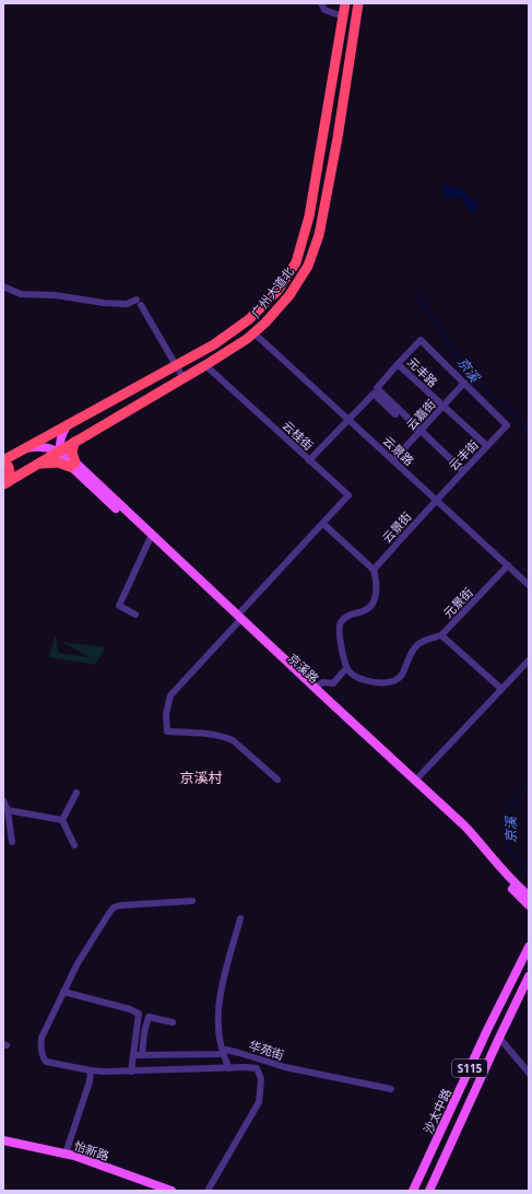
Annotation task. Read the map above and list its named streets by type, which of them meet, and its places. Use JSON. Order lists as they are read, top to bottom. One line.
{"streets":{"highway":["广州大道北"],"main road":["京溪路","S115","沙太中路","怡新路"],"street":["元丰路","云嘉街","云桂街","云景路","云丰街","云景街","元景街","华苑街"]},"crossings":[["广州大道北","云桂街"],["广州大道北","云景路"],["广州大道北","京溪路"],["元丰路","云嘉街"],["元丰路","云丰街"],["云嘉街","云景路"],["云桂街","京溪路"],["云景路","云丰街"],["云景路","云景街"],["云景路","元景街"],["云丰街","云景街"]],"districts":["京溪村"],"water":["京溪"]}
